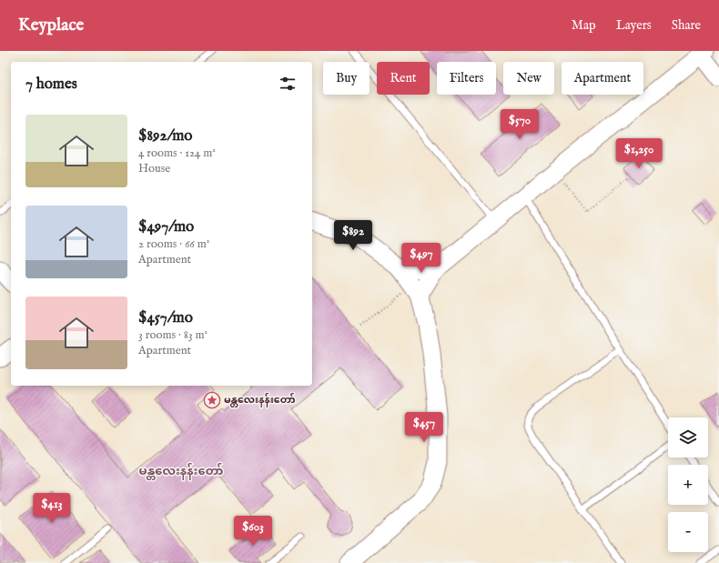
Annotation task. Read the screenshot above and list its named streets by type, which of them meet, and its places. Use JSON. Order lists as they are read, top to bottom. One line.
{"districts":["မန္တလေးနန်းတော်"],"places":{"place":["မန္တလေးနန်းတော်"]},"page":{"header":"Keyplace","nav":["Map","Layers","Share"],"chip":["Buy","Rent","Filters","New","Apartment"],"heading":"7 homes","list":[{"name":"$892/mo","note":"4 rooms · 124 m² · House"},{"name":"$497/mo","note":"2 rooms · 66 m² · Apartment"},{"name":"$457/mo","note":"3 rooms · 83 m² · Apartment"}],"price":["$570","$1,250","$892","$497","$457","$413","$603"],"map_buttons":["+","−"]}}
